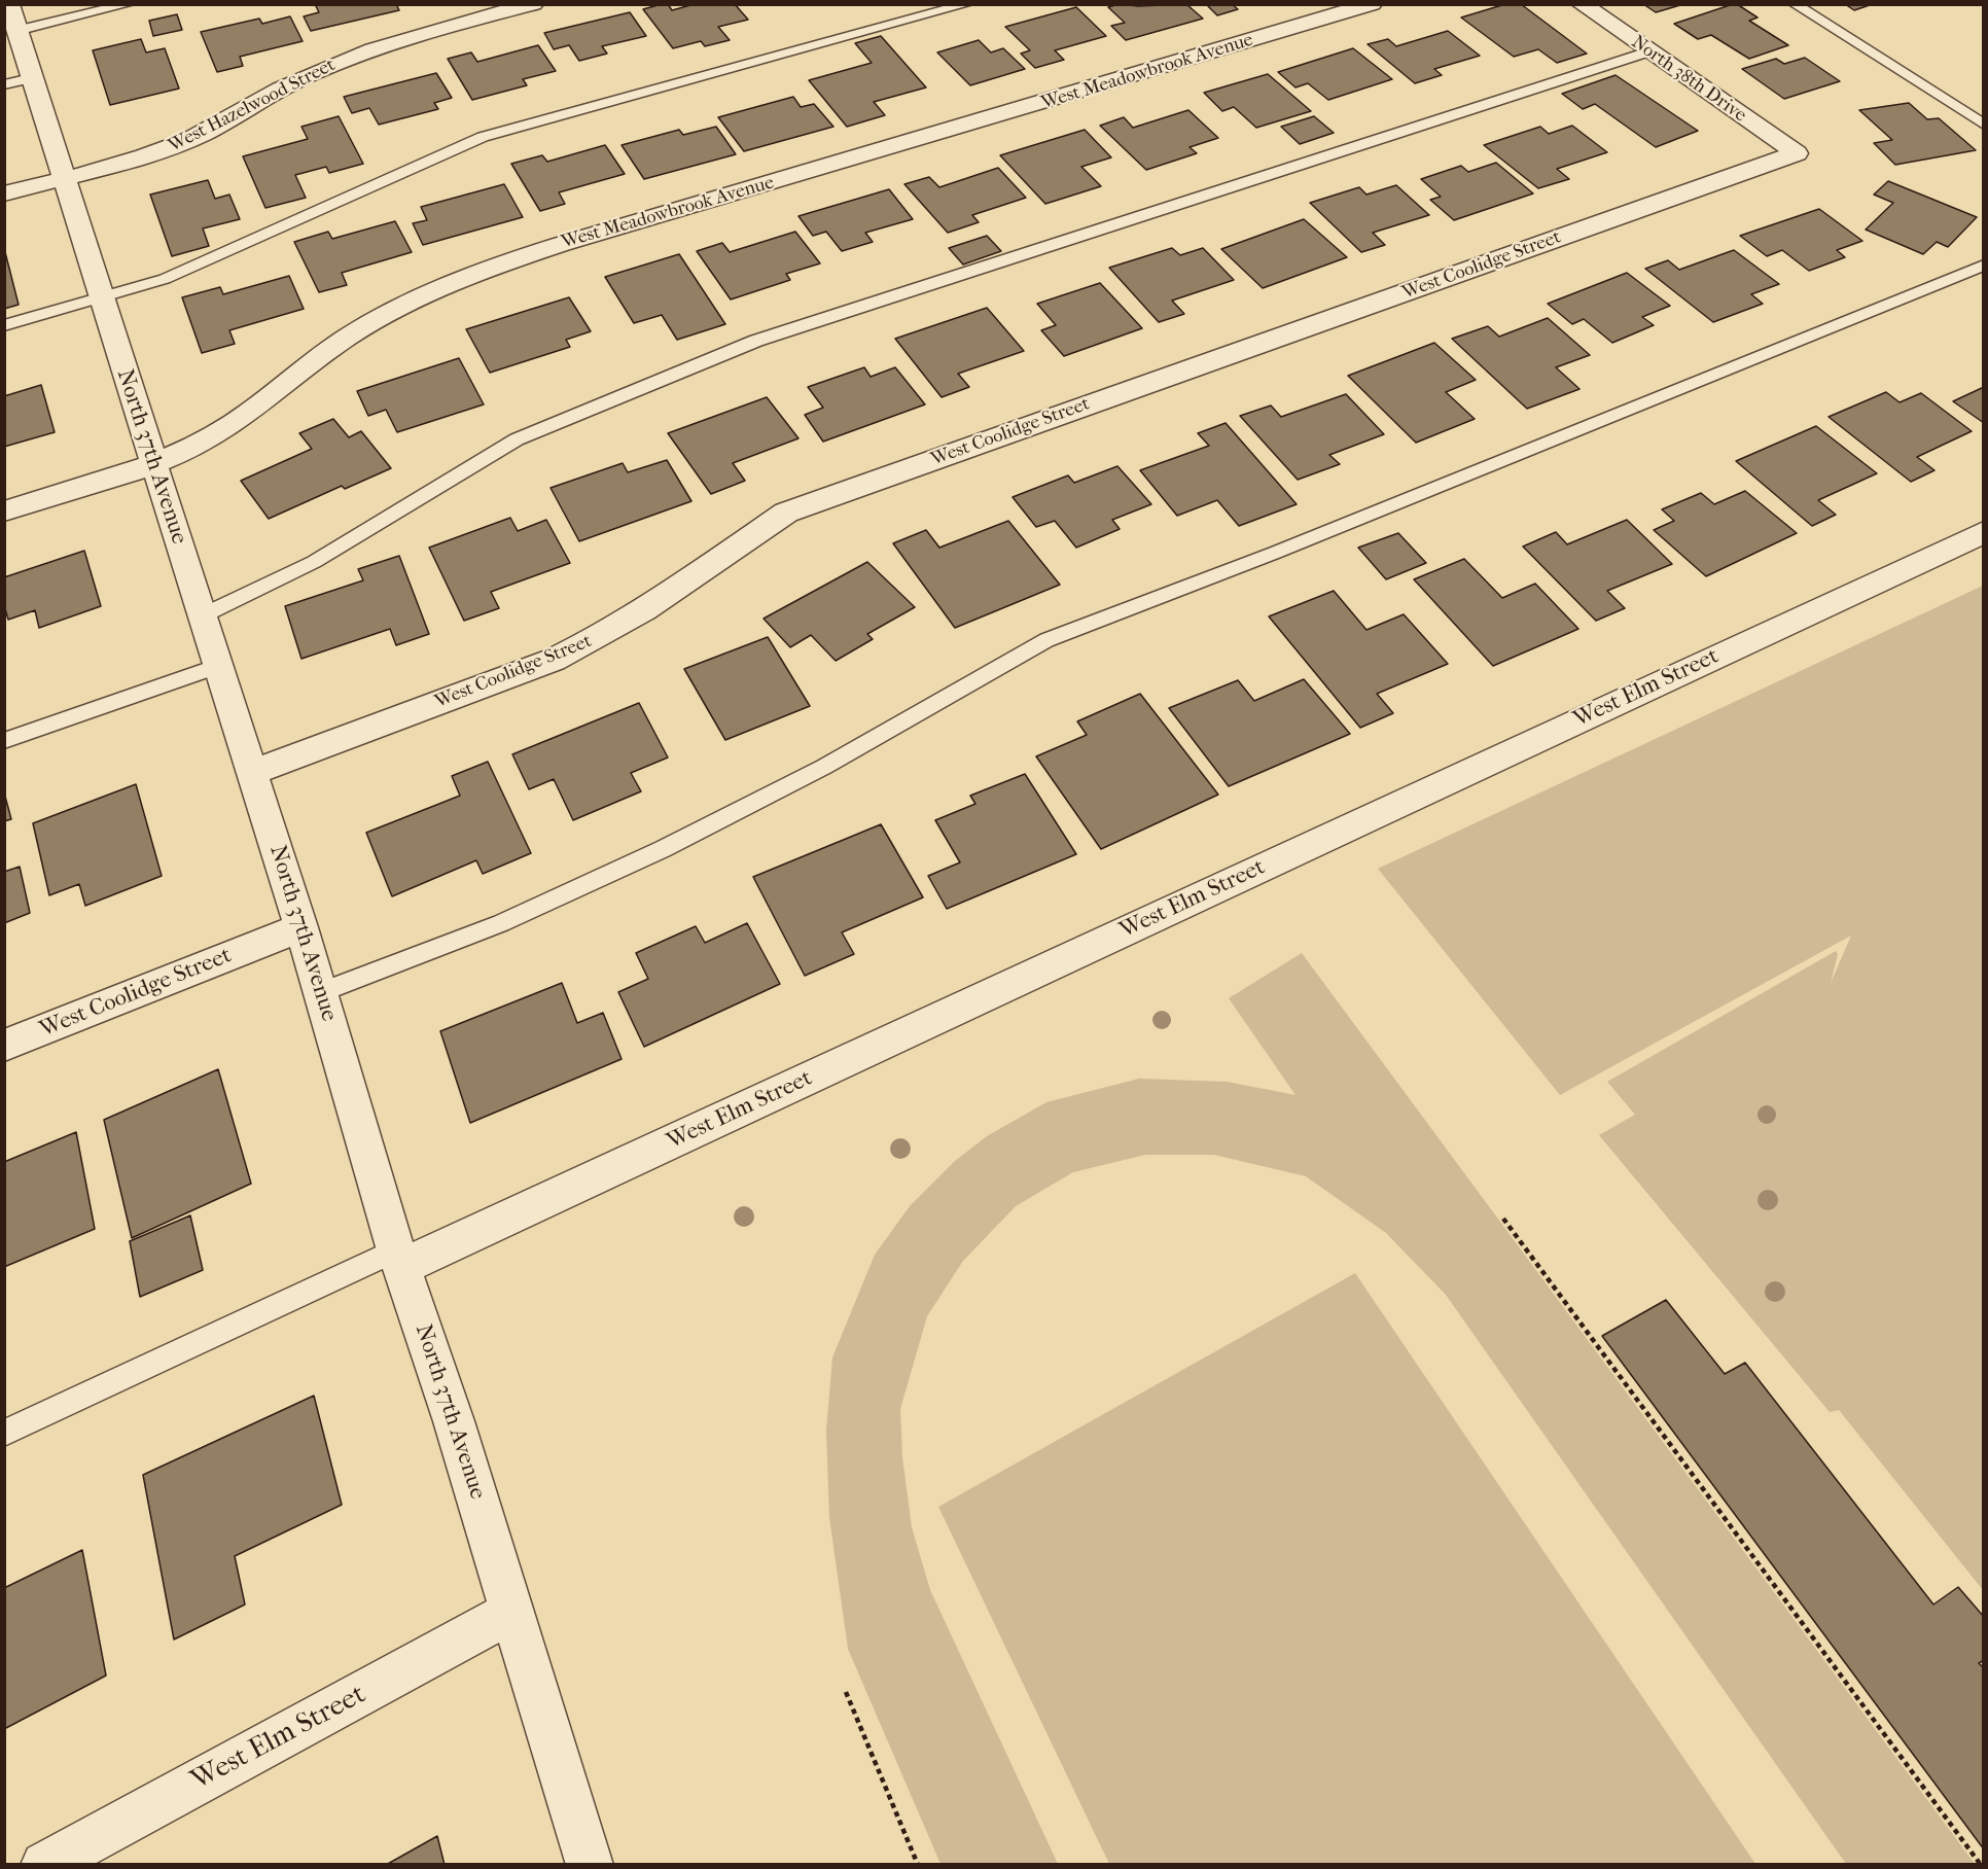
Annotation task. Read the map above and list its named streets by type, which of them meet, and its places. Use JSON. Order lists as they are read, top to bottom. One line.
{"streets":{"street":["West Meadowbrook Avenue","North 38th Drive","West Hazelwood Street","West Coolidge Street","North 37th Avenue","West Elm Street"]},"crossings":[["West Meadowbrook Avenue","North 37th Avenue"],["North 38th Drive","West Coolidge Street"],["West Hazelwood Street","North 37th Avenue"],["West Coolidge Street","North 37th Avenue"],["North 37th Avenue","West Elm Street"]]}
